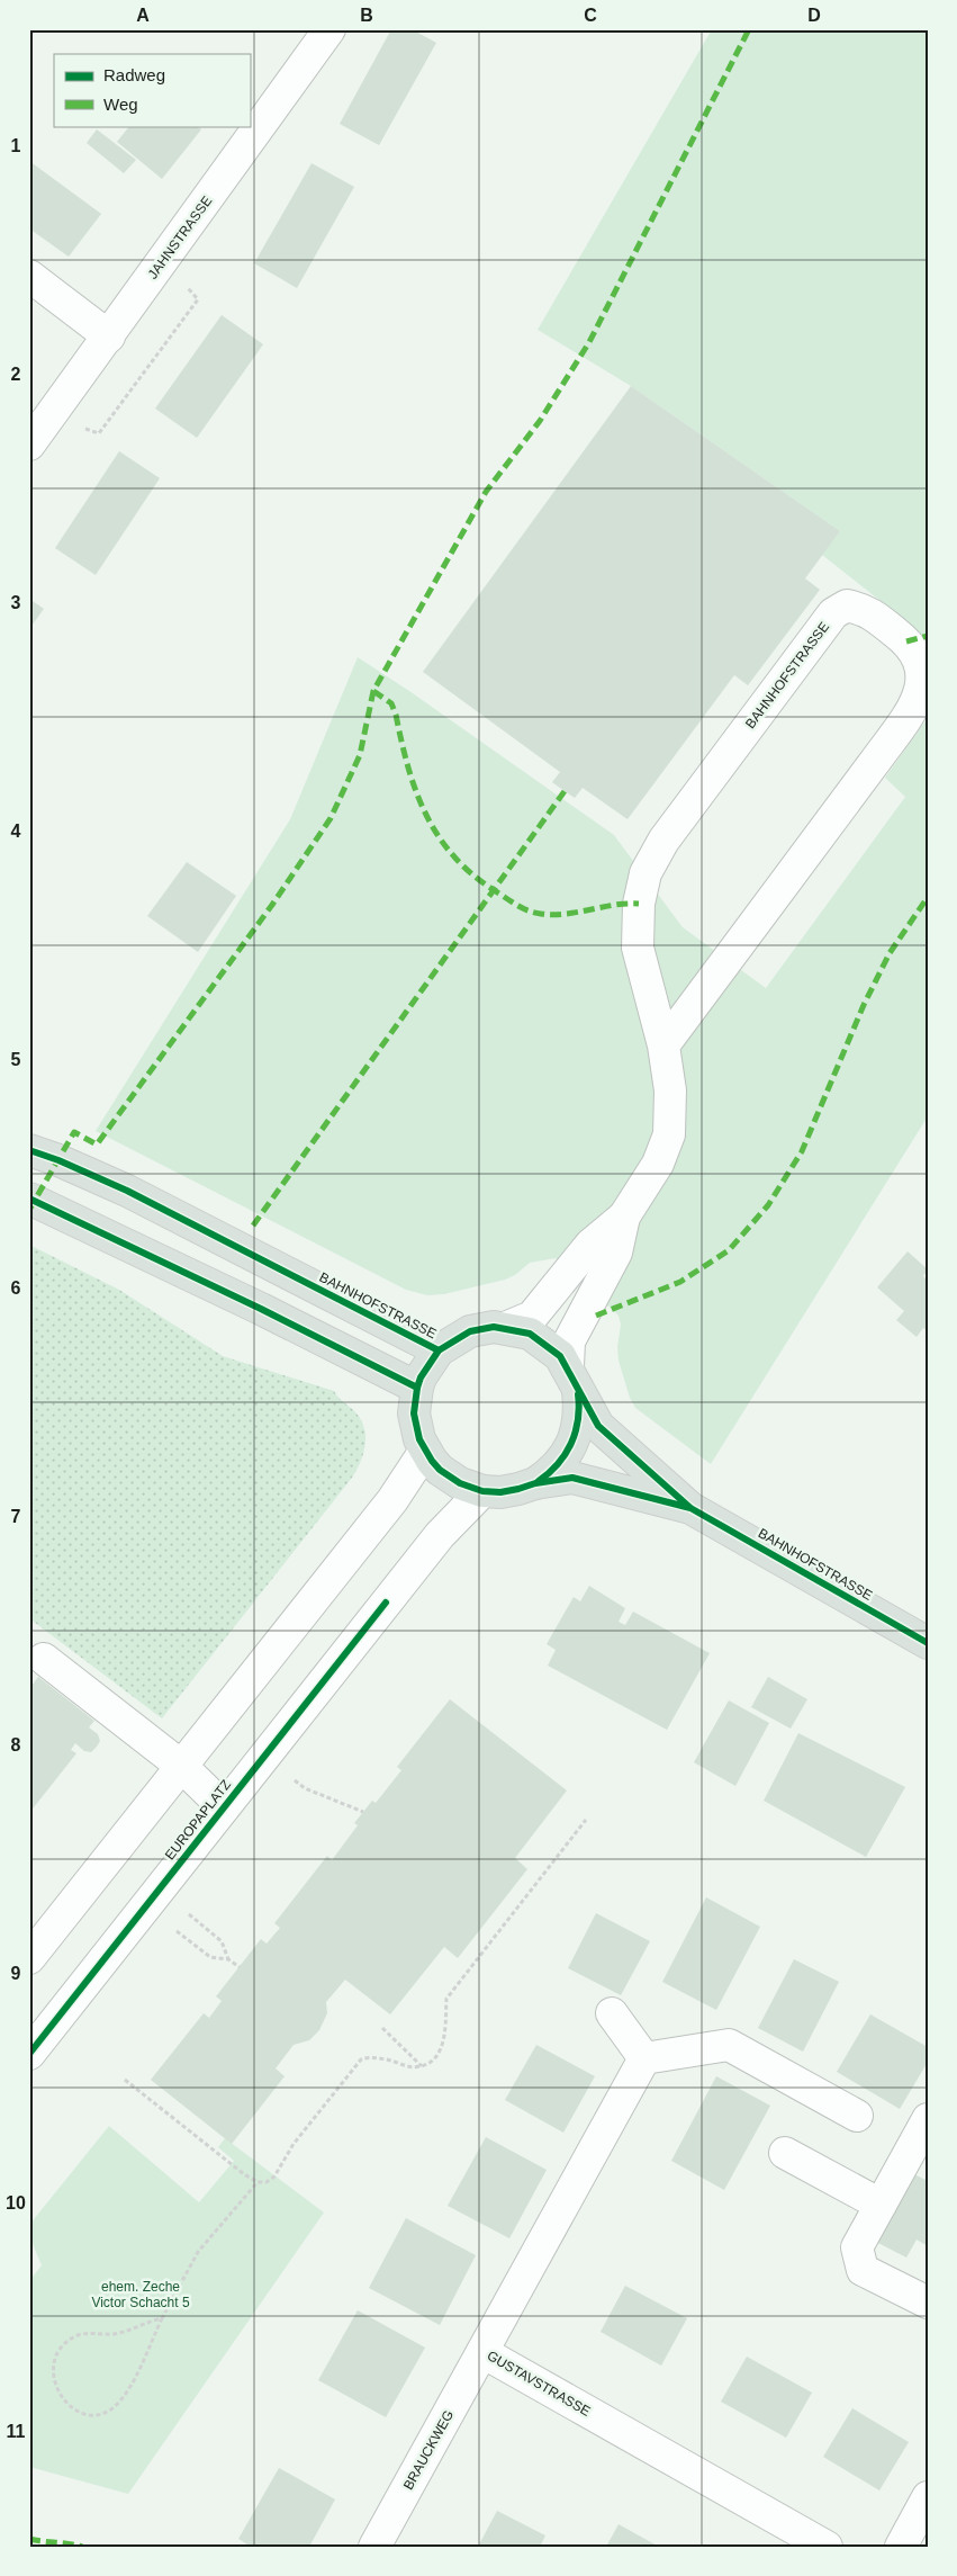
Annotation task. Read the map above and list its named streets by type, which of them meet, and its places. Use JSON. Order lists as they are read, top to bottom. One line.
{"streets":{"main road":["BAHNHOFSTRASSE"],"street":["JAHNSTRASSE","EUROPAPLATZ","GUSTAVSTRASSE","BRAUCKWEG"]},"crossings":[["BAHNHOFSTRASSE","EUROPAPLATZ"],["GUSTAVSTRASSE","BRAUCKWEG"]],"parks":["ehem. Zeche Victor Schacht 5"],"legend":["Radweg","Weg"],"grid":{"columns":["A","B","C","D"],"rows":["1","2","3","4","5","6","7","8","9","10","11"]}}
